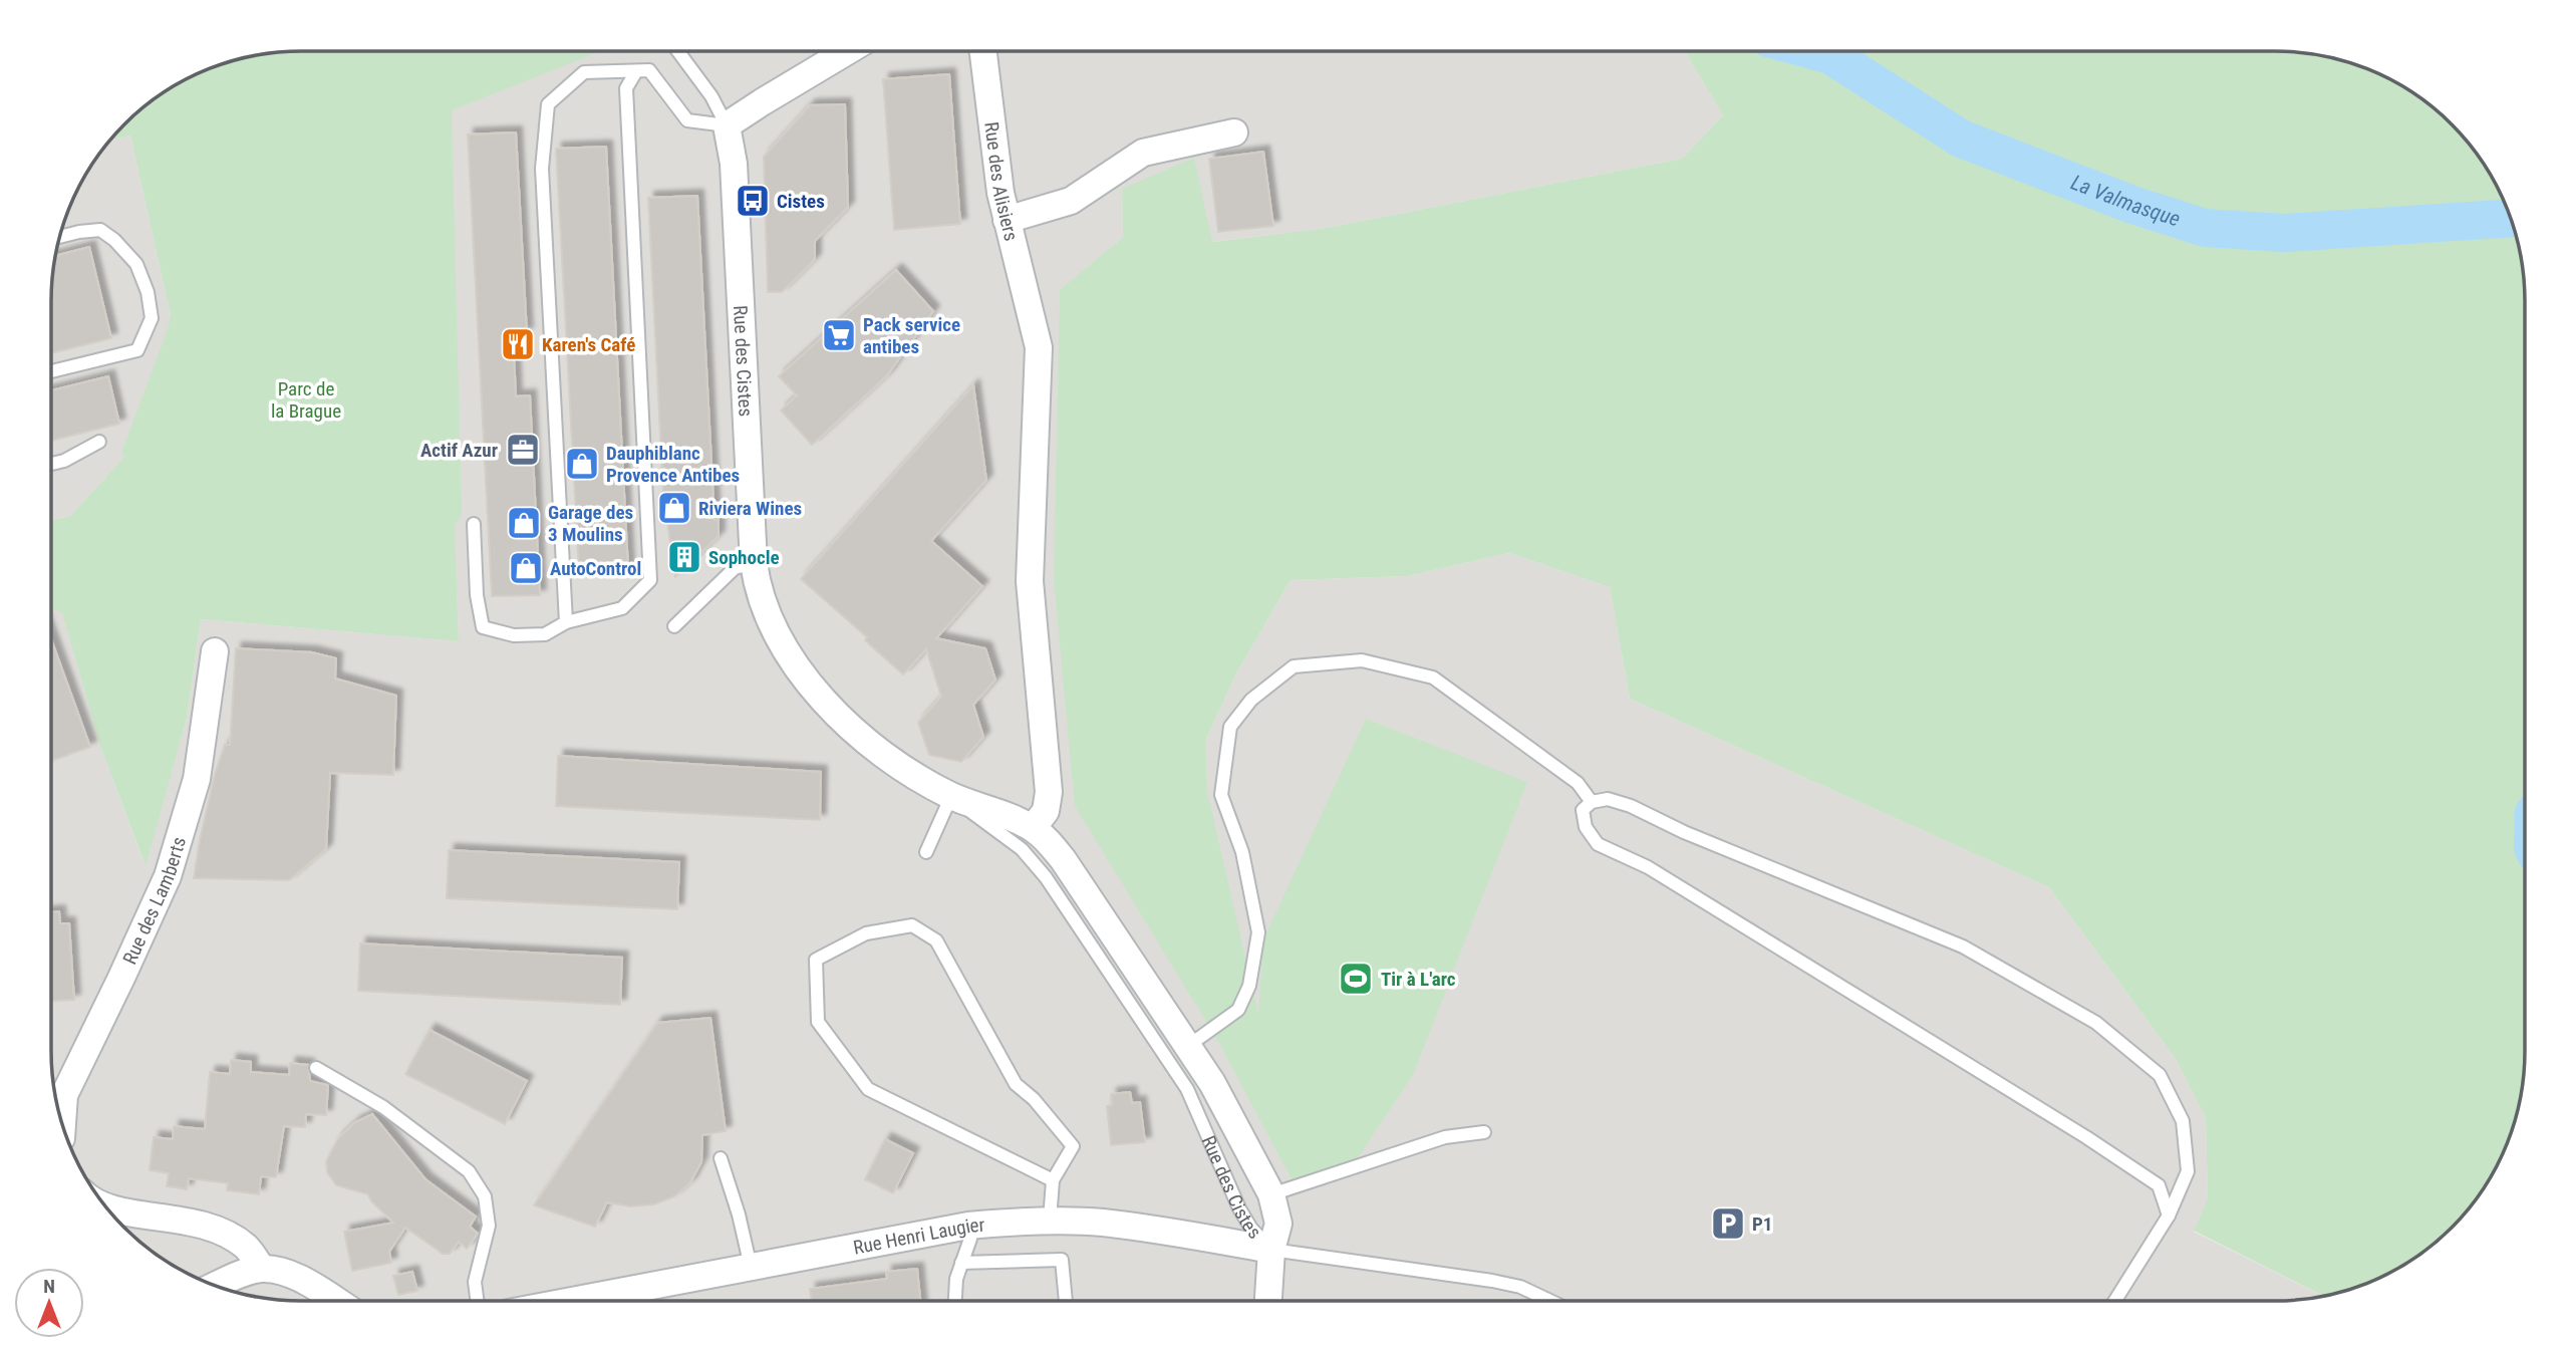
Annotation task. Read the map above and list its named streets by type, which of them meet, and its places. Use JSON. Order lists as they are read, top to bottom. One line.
{"streets":{"street":["Rue des Alisiers","Rue des Cistes","Rue des Lamberts","Rue Henri Laugier"]},"crossings":[["Rue des Alisiers","Rue des Cistes"],["Rue des Cistes","Rue Henri Laugier"]],"water":["La Valmasque"],"parks":["Parc de la Brague"],"places":{"bus stop":["Cistes"],"supermarket":["Pack service antibes"],"restaurant":["Karen's Café"],"office":["Actif Azur"],"shop":["Dauphiblanc Provence Antibes","Riviera Wines","Garage des 3 Moulins","AutoControl"],"building":["Sophocle"],"sports":["Tir à L'arc"],"parking":["P1"]},"north":"top"}
